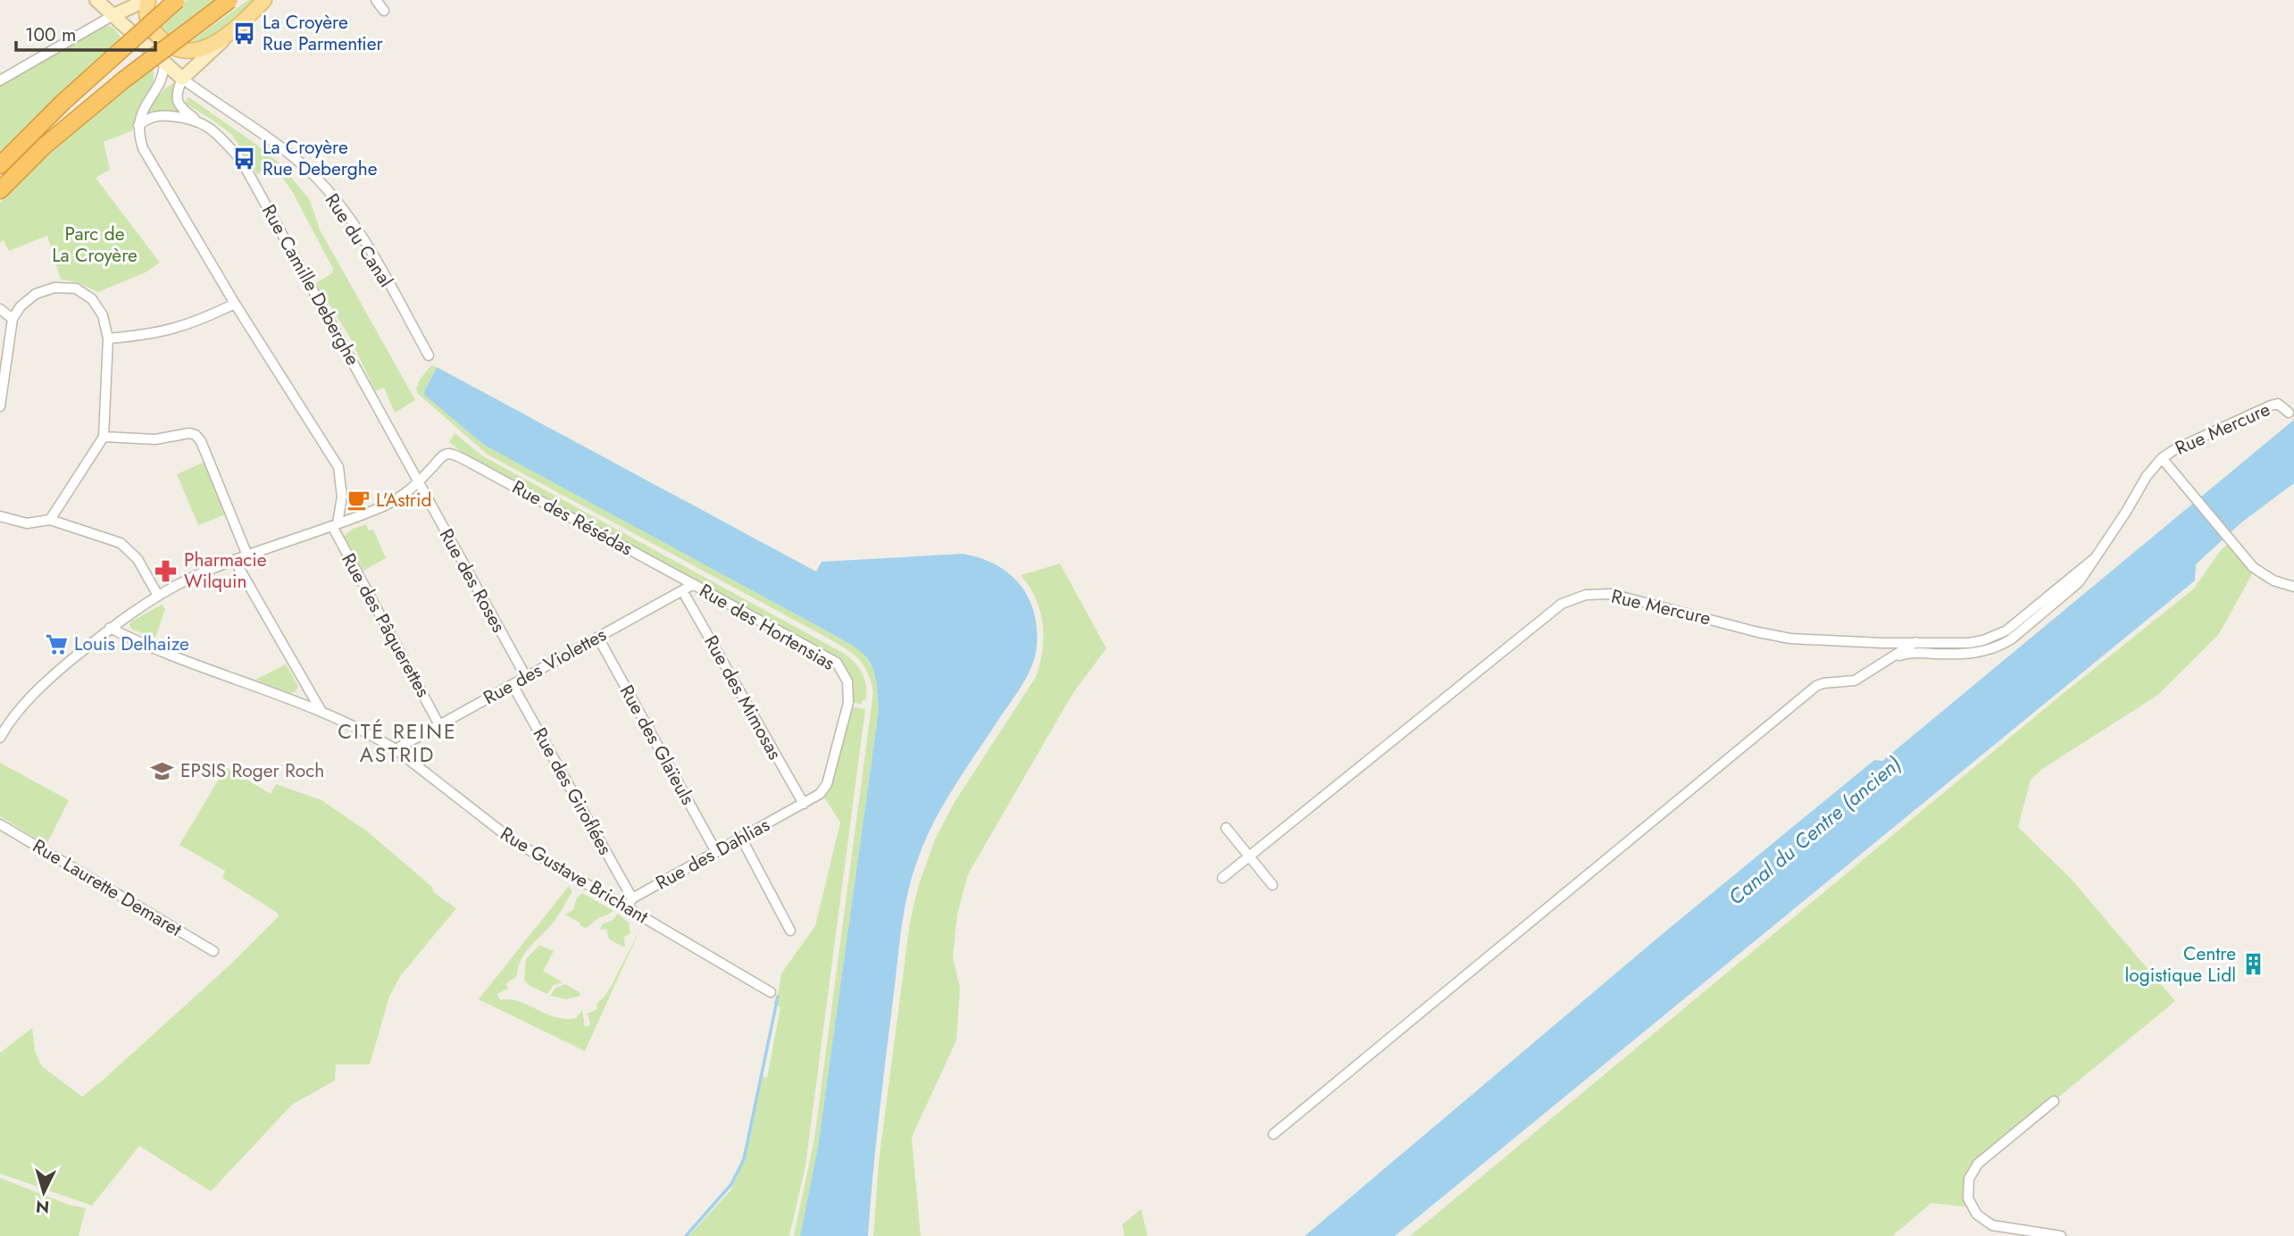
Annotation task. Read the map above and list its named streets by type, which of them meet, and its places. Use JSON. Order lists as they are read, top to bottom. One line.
{"streets":{"street":["Rue du Canal","Rue Camille Deberghe","Rue Mercure","Rue des Résédas","Rue des Roses","Rue des Pâquerettes","Rue des Hortensias","Rue des Violettes","Rue des Mimosas","Rue des Glaïeuls","Rue des Giroflées","Rue des Dahlias","Rue Gustave Brichant","Rue Laurette Demaret"]},"crossings":[["Rue du Canal","Rue Camille Deberghe"],["Rue Camille Deberghe","Rue des Résédas"],["Rue Camille Deberghe","Rue des Roses"],["Rue des Résédas","Rue des Roses"],["Rue des Résédas","Rue des Hortensias"],["Rue des Résédas","Rue des Violettes"],["Rue des Roses","Rue des Violettes"],["Rue des Pâquerettes","Rue des Violettes"],["Rue des Hortensias","Rue des Violettes"],["Rue des Hortensias","Rue des Mimosas"],["Rue des Hortensias","Rue des Dahlias"],["Rue des Violettes","Rue des Mimosas"],["Rue des Violettes","Rue des Glaïeuls"],["Rue des Violettes","Rue des Giroflées"],["Rue des Violettes","Rue Gustave Brichant"],["Rue des Mimosas","Rue des Dahlias"],["Rue des Glaïeuls","Rue des Dahlias"],["Rue des Giroflées","Rue des Dahlias"]],"districts":["CITÉ REINE ASTRID"],"water":["Canal du Centre (ancien)"],"parks":["Parc de La Croyère"],"places":{"bus stop":["La Croyère Rue Parmentier","La Croyère Rue Deberghe"],"cafe":["L'Astrid"],"pharmacy":["Pharmacie Wilquin"],"supermarket":["Louis Delhaize"],"school or university":["EPSIS Roger Roch"],"building":["Centre logistique Lidl"]},"scale_bar":"100 m","north":"bottom"}
